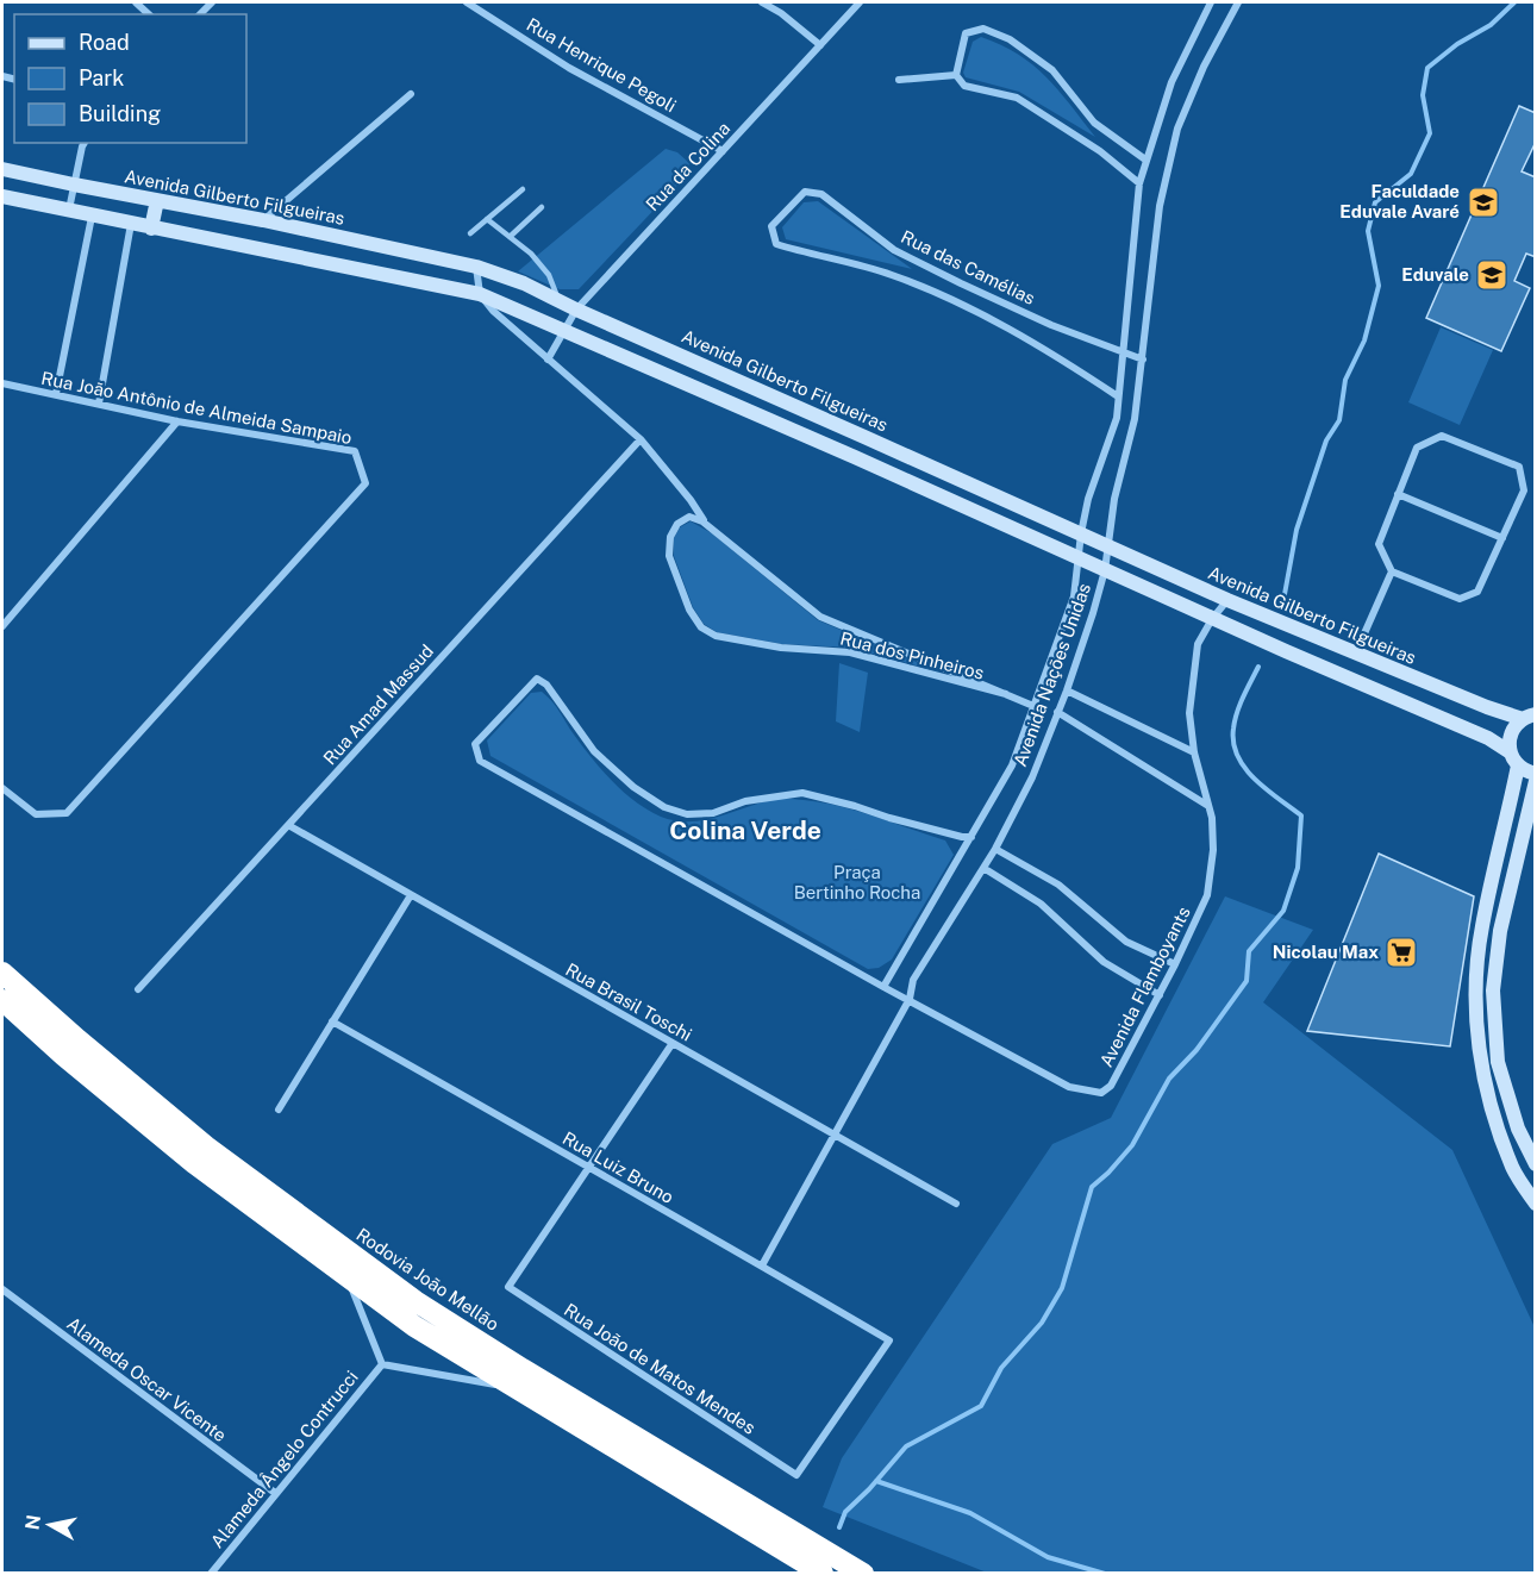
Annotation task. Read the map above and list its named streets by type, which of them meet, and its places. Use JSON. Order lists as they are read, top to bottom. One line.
{"streets":{"highway":["Rodovia João Mellão"],"main road":["Avenida Gilberto Filgueiras"],"street":["Rua Henrique Pegoli","Rua da Colina","Rua das Camélias","Rua João Antônio de Almeida Sampaio","Rua dos Pinheiros","Avenida Nações Unidas","Rua Amad Massud","Avenida Flamboyants","Rua Brasil Toschi","Rua Luiz Bruno","Rua João de Matos Mendes","Alameda Oscar Vicente","Alameda Ângelo Contrucci"]},"crossings":[["Rua Henrique Pegoli","Rua da Colina"],["Rua da Colina","Avenida Gilberto Filgueiras"],["Rua da Colina","Rua dos Pinheiros"],["Avenida Gilberto Filgueiras","Avenida Nações Unidas"],["Avenida Gilberto Filgueiras","Avenida Flamboyants"],["Rua das Camélias","Avenida Nações Unidas"],["Rua dos Pinheiros","Avenida Nações Unidas"],["Rua dos Pinheiros","Rua Amad Massud"],["Avenida Nações Unidas","Avenida Flamboyants"],["Avenida Nações Unidas","Rua Brasil Toschi"],["Avenida Nações Unidas","Rua Luiz Bruno"],["Rua Amad Massud","Rua Brasil Toschi"],["Rua Luiz Bruno","Rua João de Matos Mendes"],["Alameda Oscar Vicente","Alameda Ângelo Contrucci"]],"districts":["Colina Verde"],"parks":["Praça Bertinho Rocha"],"places":{"school or university":["Faculdade Eduvale Avaré","Eduvale"],"supermarket":["Nicolau Max"]},"legend":["Road","Park","Building"],"north":"left"}
